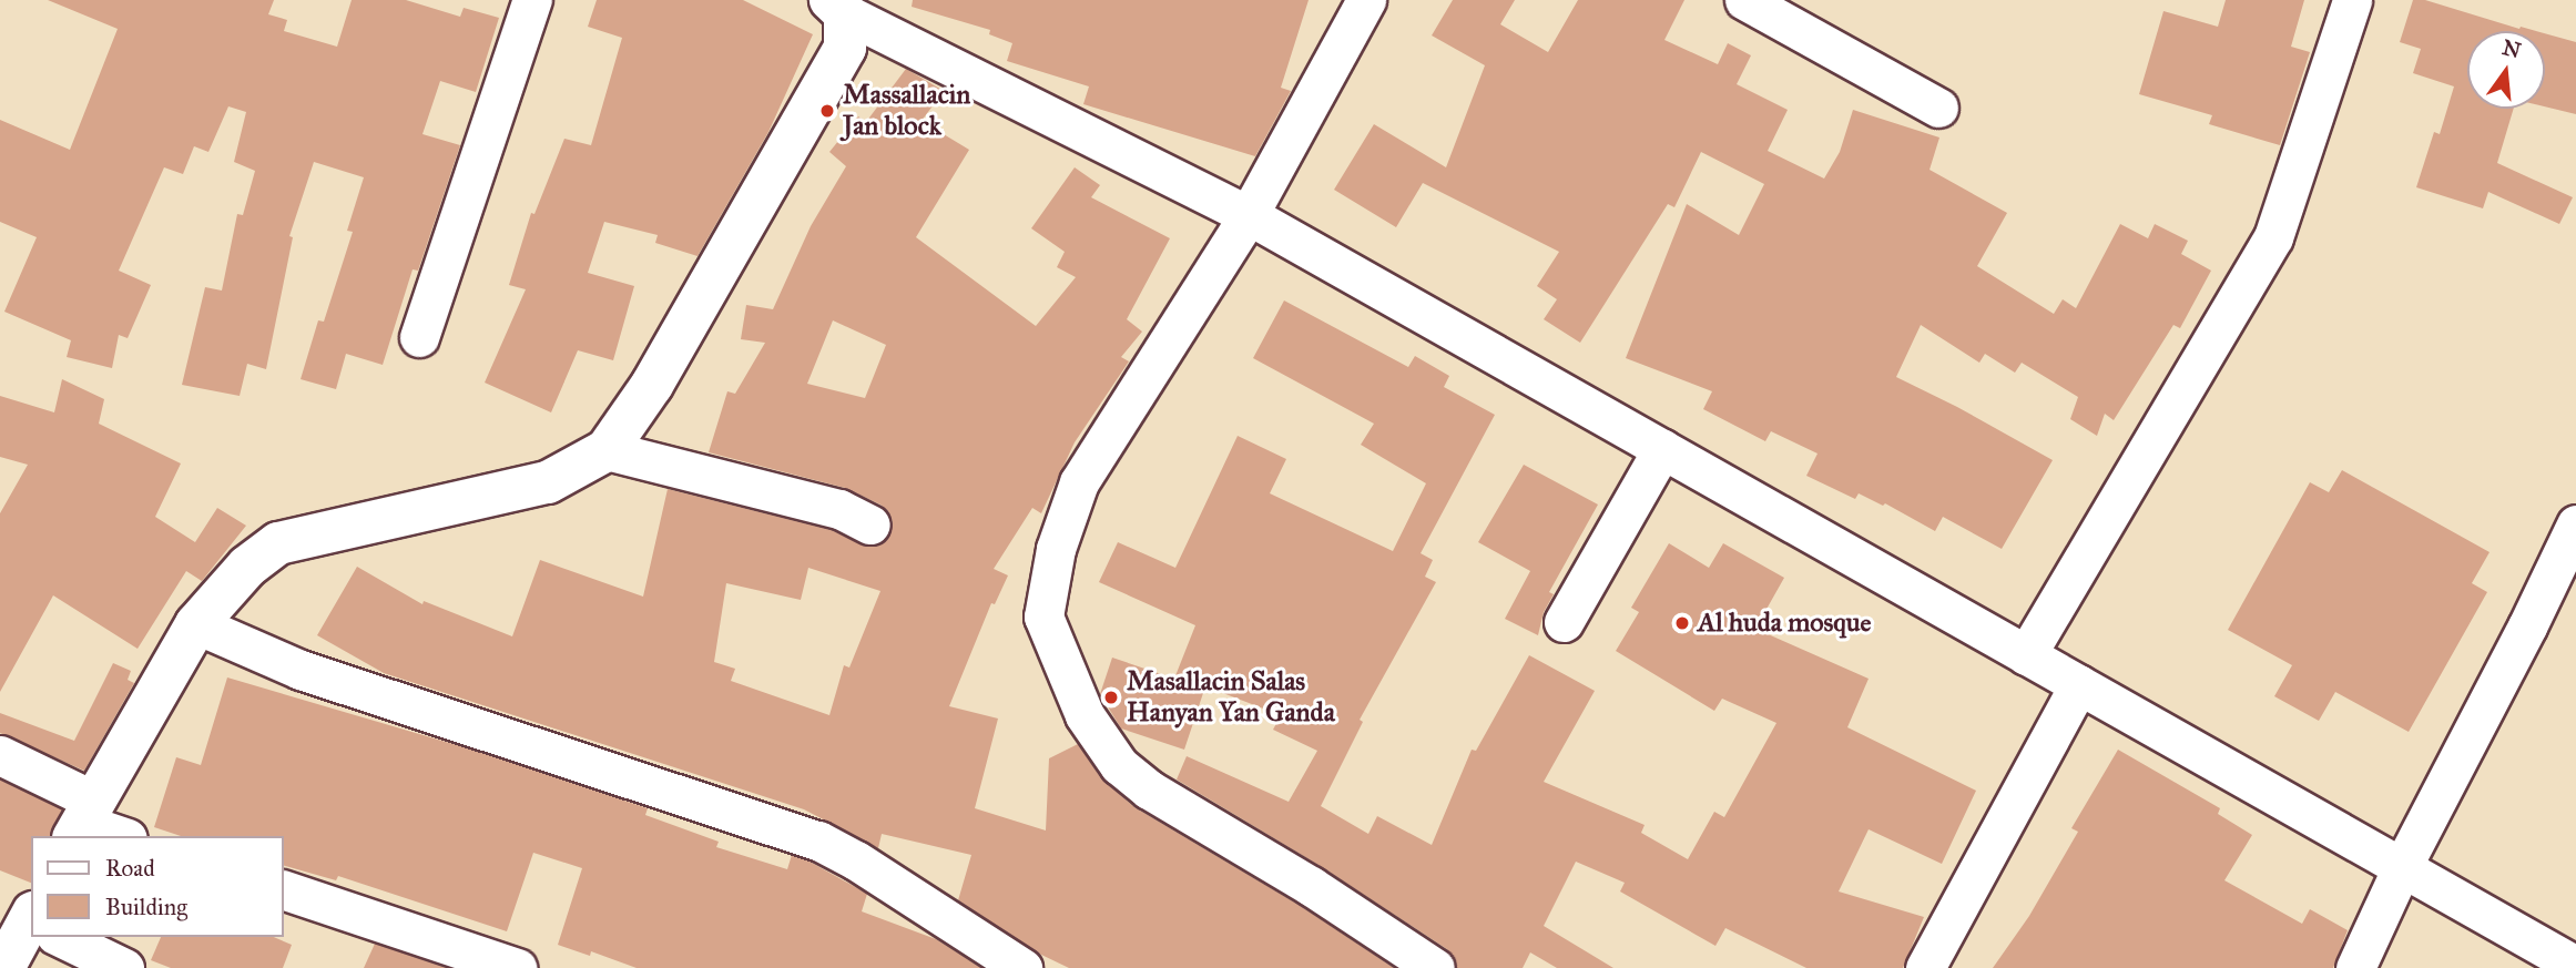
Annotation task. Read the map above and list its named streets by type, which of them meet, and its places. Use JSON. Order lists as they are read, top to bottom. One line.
{"places":["Massallacin Jan block","Al huda mosque","Masallacin Salas Hanyan Yan Ganda"],"legend":["Road","Building"],"north":"top"}
